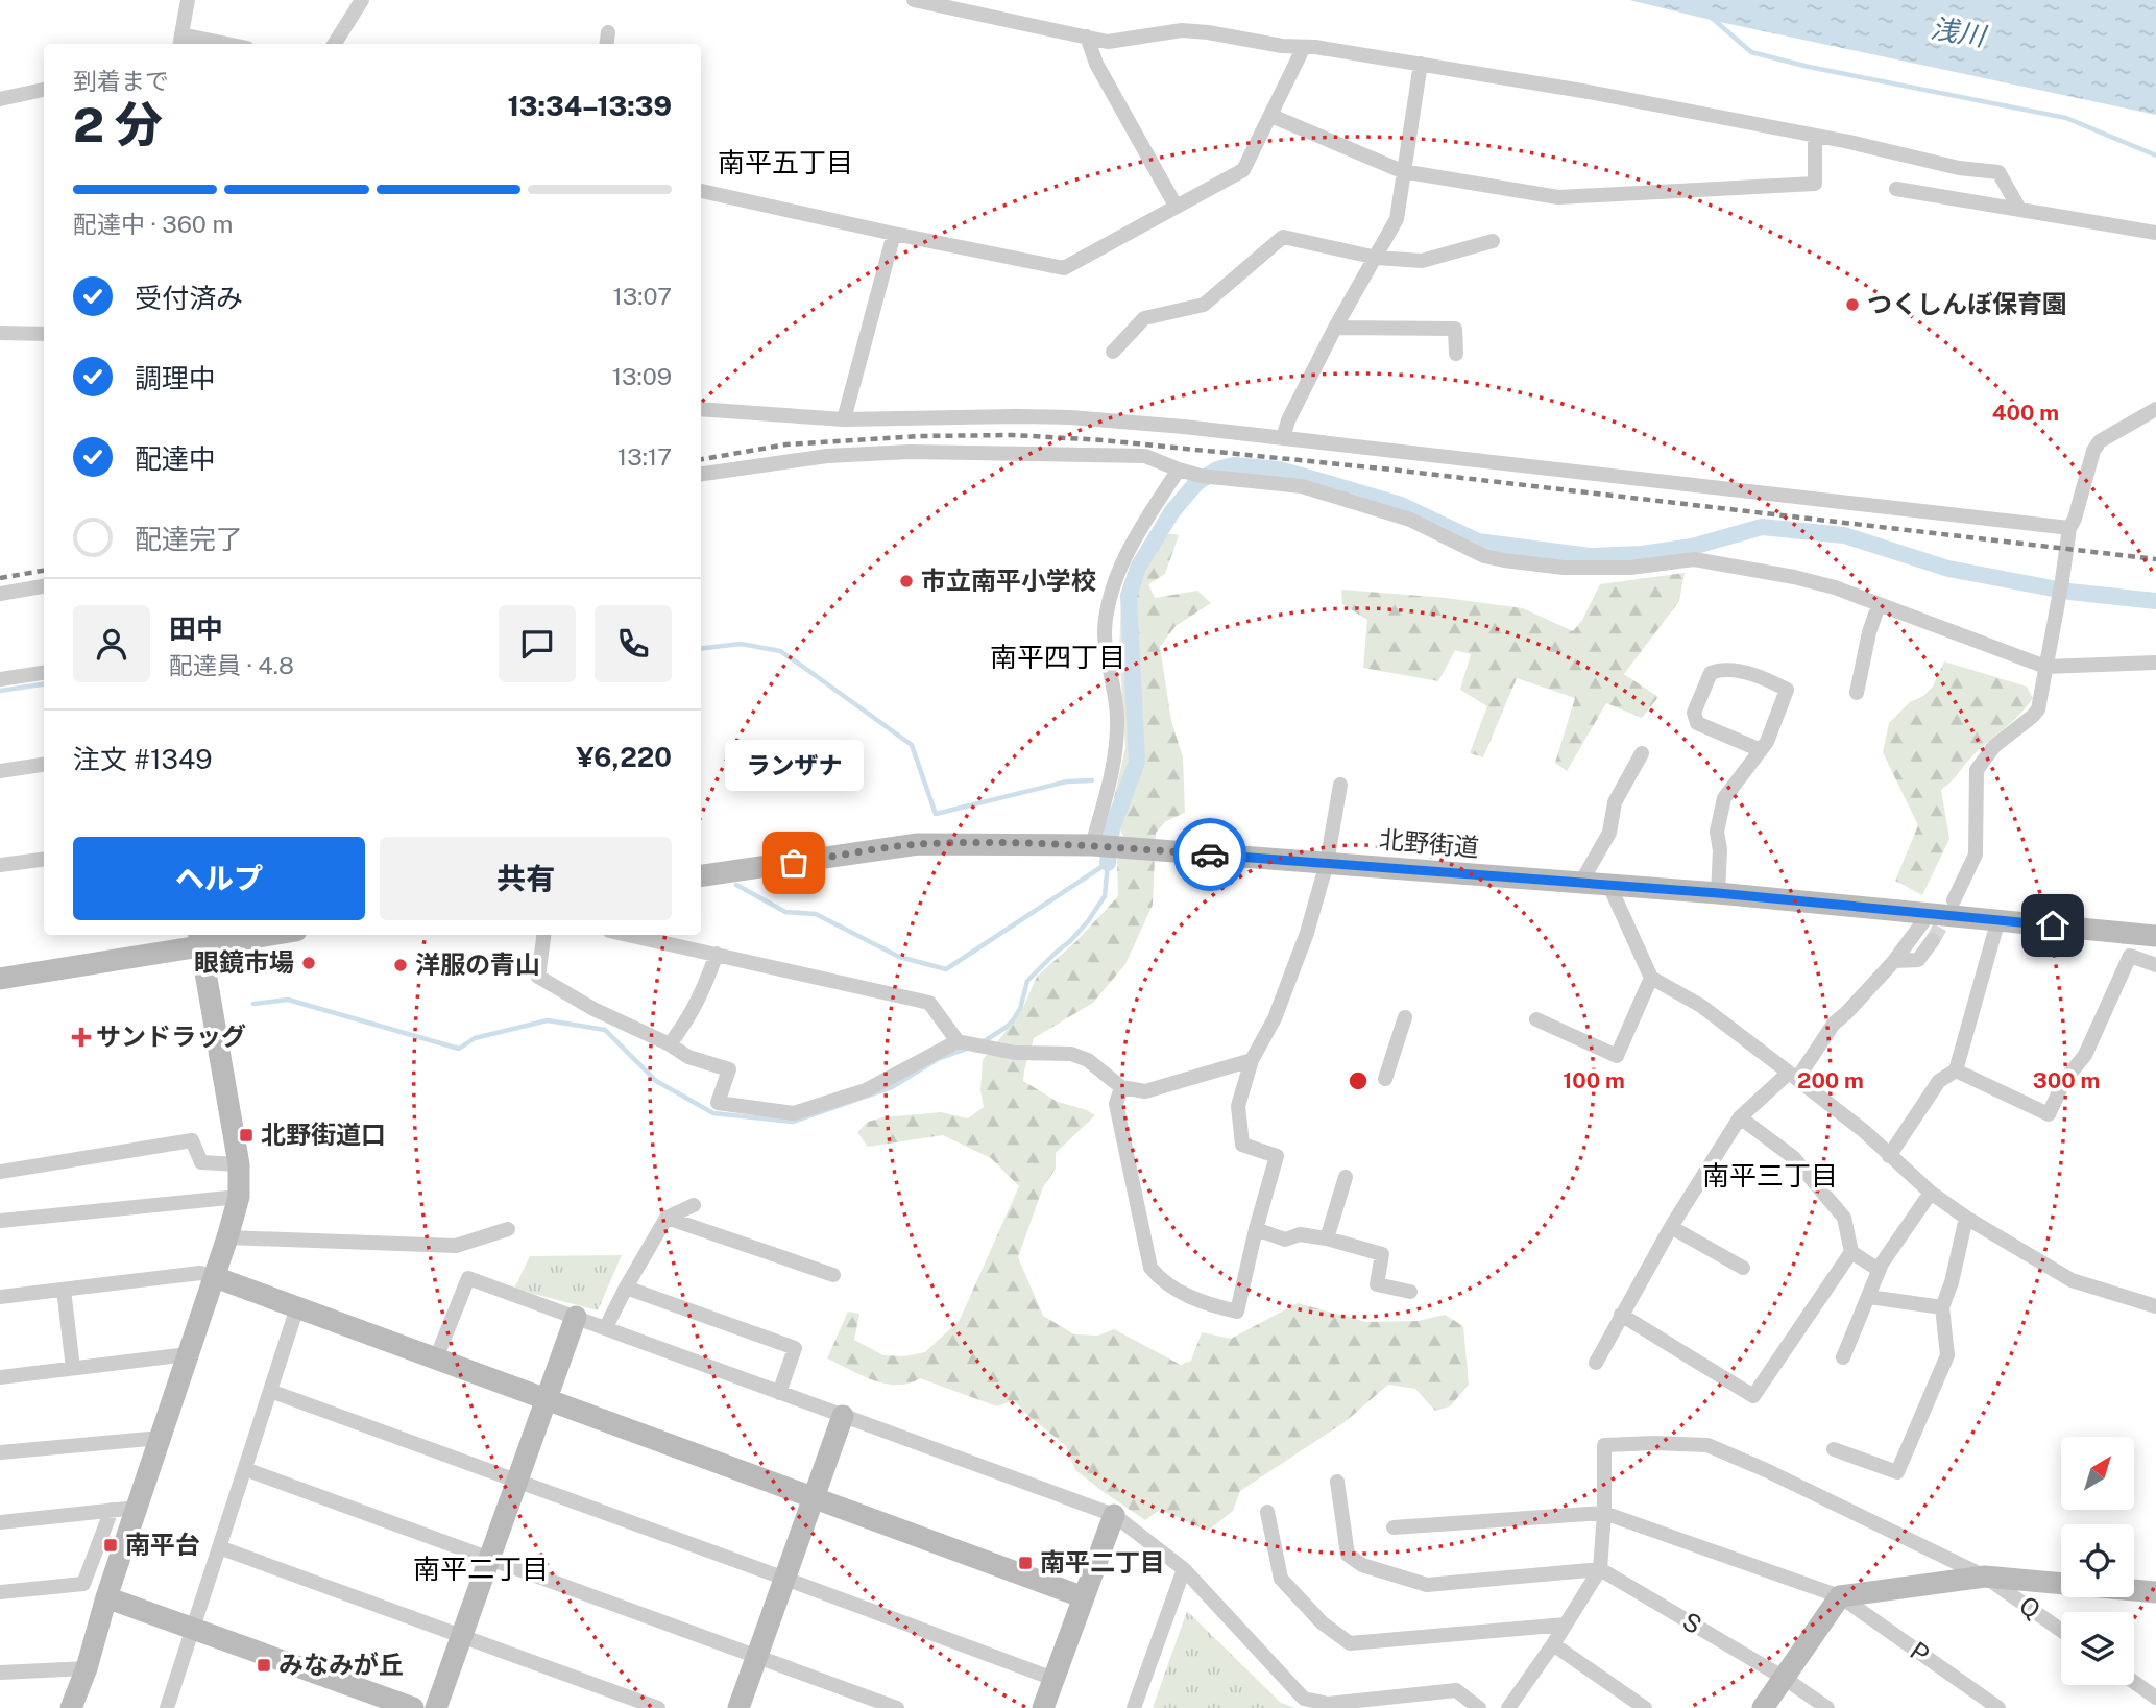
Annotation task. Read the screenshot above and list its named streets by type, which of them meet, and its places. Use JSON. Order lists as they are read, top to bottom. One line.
{"streets":{"street":["北野街道","Q","S","P"]},"crossings":[["Q","P"]],"districts":["南平五丁目","南平四丁目","南平三丁目","南平二丁目"],"water":["浅川"],"places":{"other":["つくしんぼ保育園","市立南平小学校","ランザナ","眼鏡市場","洋服の青山"],"health":["サンドラッグ"],"transit":["北野街道口","南平台","南平二丁目","みなみが丘"]},"north":"top right","page":{"heading":["2 分","到着まで","13:34–13:39"],"panel":["田中","配達員 · 4.8","注文 #1349","¥6,220"],"bar":"配達中 · 360 m","list":[["受付済み","13:07"],["調理中","13:09"],["配達中","13:17"],"配達完了"],"bubble":"ランザナ","buttons":["ヘルプ","共有"]},"rings":["400 m","100 m","200 m","300 m"]}
